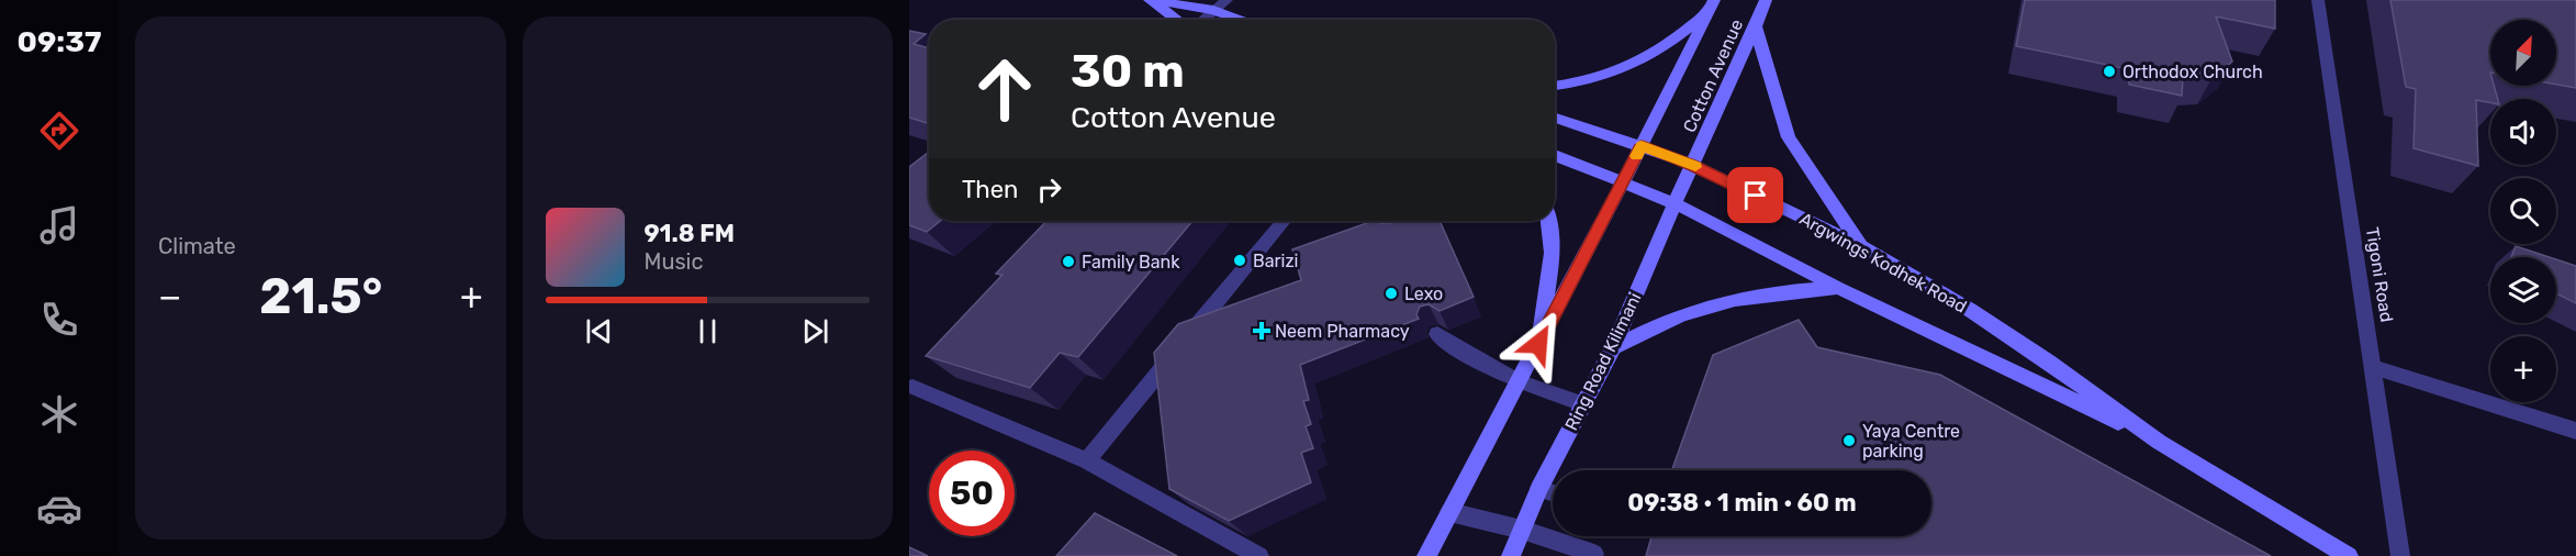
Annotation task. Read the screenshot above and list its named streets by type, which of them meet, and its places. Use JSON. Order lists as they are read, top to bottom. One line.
{"streets":{"main road":["Cotton Avenue","Argwings Kodhek Road","Ring Road Kilimani"],"street":["Tigoni Road"]},"crossings":[["Cotton Avenue","Argwings Kodhek Road"],["Cotton Avenue","Ring Road Kilimani"],["Argwings Kodhek Road","Ring Road Kilimani"]],"places":{"other":["Orthodox Church","Barizi","Family Bank","Lexo","Yaya Centre parking"],"health":["Neem Pharmacy"]},"north":"top right","page":{"tabs":"09:37","tile":"Climate","map_buttons":"+","turn":["30 m","Cotton Avenue"],"then":"Then","song":["91.8 FM","Music"],"heat":["−","21.5°","+"],"limit":"50","trip":"09:38 · 1 min · 60 m"}}
